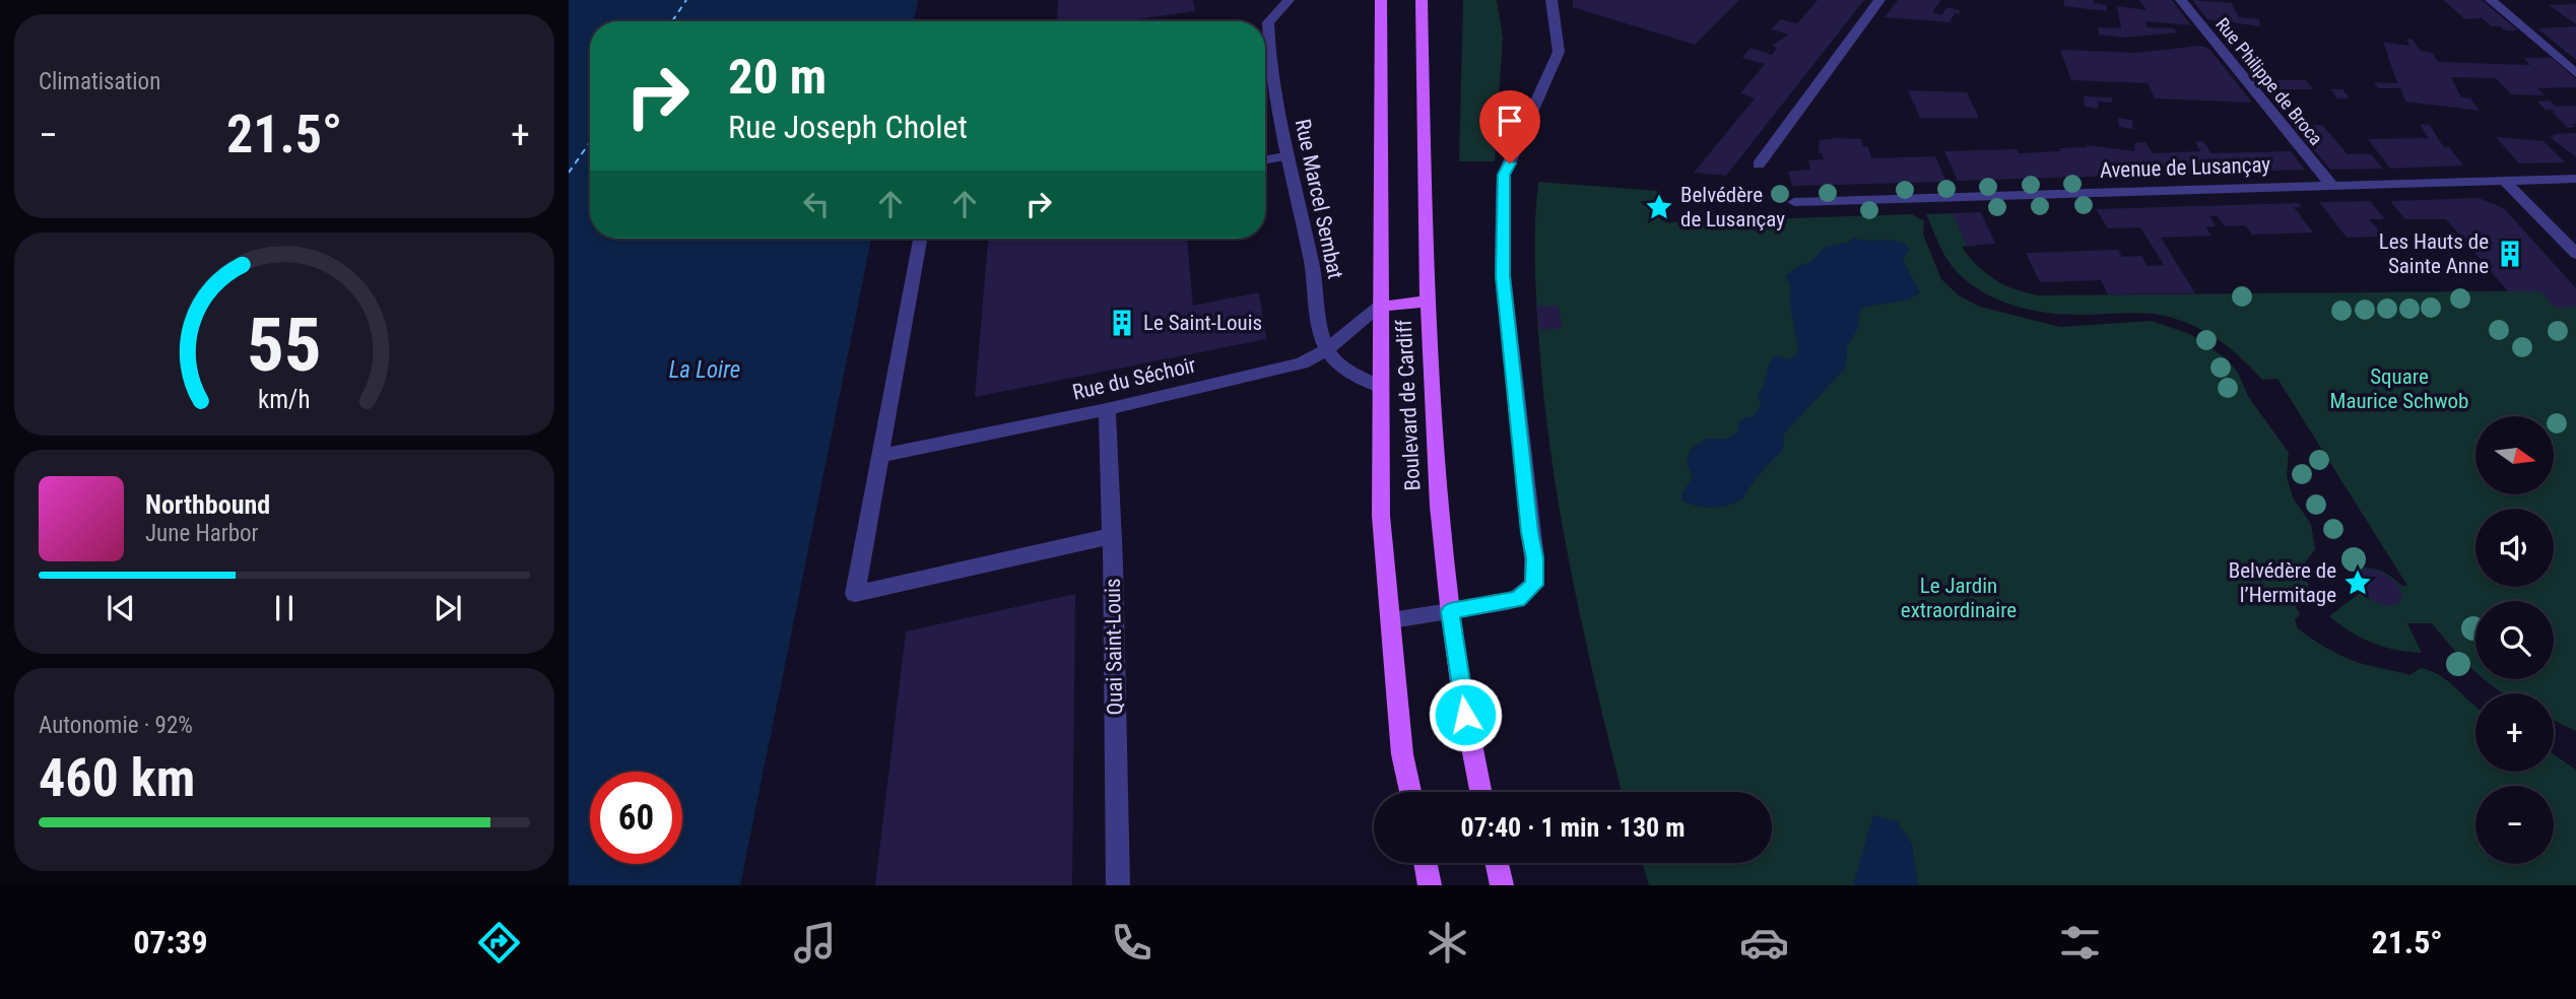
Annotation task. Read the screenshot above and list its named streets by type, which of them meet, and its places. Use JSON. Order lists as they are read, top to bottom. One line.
{"streets":{"main road":["Boulevard de Cardiff"],"street":["Rue Philippe de Broca","Avenue de Lusançay","Rue Marcel Sembat","Rue du Séchoir","Quai Saint-Louis"]},"crossings":[["Rue Philippe de Broca","Avenue de Lusançay"],["Rue Marcel Sembat","Rue du Séchoir"],["Rue du Séchoir","Boulevard de Cardiff"],["Rue du Séchoir","Quai Saint-Louis"]],"water":["La Loire"],"parks":["Square Maurice Schwob","Le Jardin extraordinaire"],"places":{"place":["Belvédère de Lusançay","Belvédère de l’Hermitage"],"building":["Les Hauts de Sainte Anne","Le Saint-Louis"]},"north":"right","page":{"tile":["Climatisation",["Autonomie · 92%","460 km"]],"turn":["20 m","Rue Joseph Cholet"],"heat":["−","21.5°","+"],"map_buttons":["+","−"],"song":["Northbound","June Harbor"],"limit":"60","trip":"07:40 · 1 min · 130 m","tabs":["07:39","21.5°"],"gauge":["55","km/h"]}}
